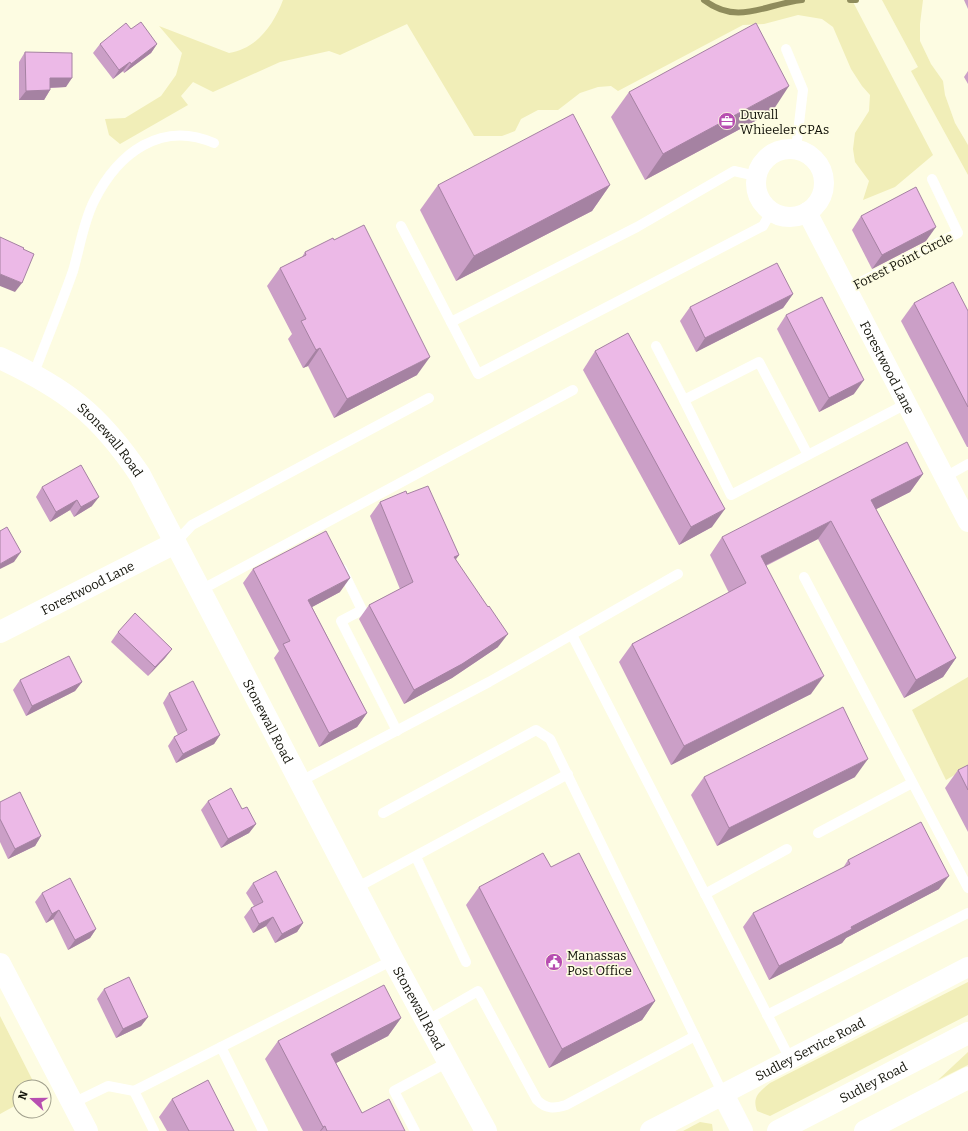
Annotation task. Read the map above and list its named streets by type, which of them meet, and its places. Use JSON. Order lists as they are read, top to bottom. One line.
{"streets":{"street":["Forestwood Lane","Stonewall Road","Sudley Service Road","Sudley Road"],"lane":["Forest Point Circle"]},"crossings":[["Forest Point Circle","Forestwood Lane"],["Forestwood Lane","Stonewall Road"]],"places":{"office":["Duvall Whieeler CPAs"],"public building":["Manassas Post Office"]},"north":"left"}
